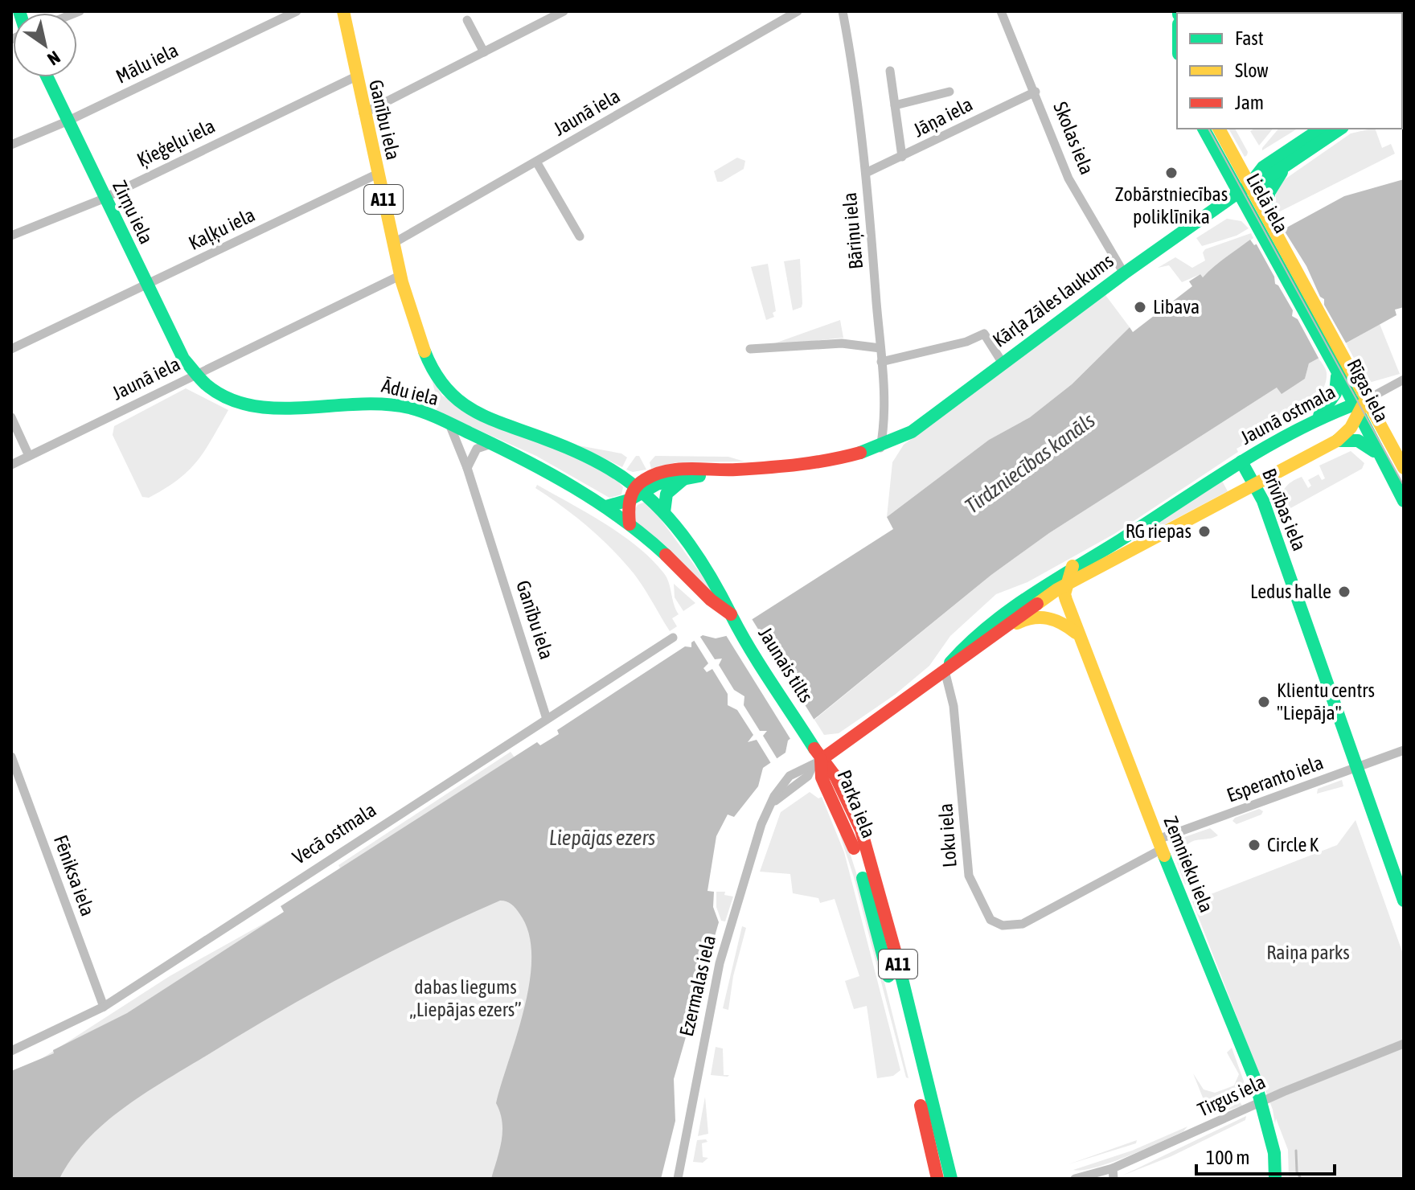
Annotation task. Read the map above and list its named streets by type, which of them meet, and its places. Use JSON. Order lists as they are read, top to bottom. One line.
{"streets":{"main road":["Ganību iela","A11","Lielā iela","Zirņu iela","Kārļa Zāles laukums","Rīgas iela","Ādu iela","Jaunā ostmala","Brīvības iela","Jaunais tilts","Parka iela","Zemnieku iela"],"street":["Mālu iela","Jaunā iela","Jāņa iela","Skolas iela","Ķieģeļu iela","Kaļķu iela","Bāriņu iela","Esperanto iela","Vecā ostmala","Loku iela","Fēniksa iela","Ezermalas iela","Tirgus iela"]},"crossings":[["Mālu iela","Zirņu iela"],["Jaunā iela","Ganību iela"],["Jaunā iela","Zirņu iela"],["Jaunā iela","Ādu iela"],["Jāņa iela","Skolas iela"],["Jāņa iela","Bāriņu iela"],["Ganību iela","Ķieģeļu iela"],["Ganību iela","Kaļķu iela"],["Ganību iela","Ādu iela"],["Ganību iela","Vecā ostmala"],["Skolas iela","Kārļa Zāles laukums"],["Ķieģeļu iela","Zirņu iela"],["A11","Ādu iela"],["A11","Jaunais tilts"],["Lielā iela","Kārļa Zāles laukums"],["Lielā iela","Rīgas iela"],["Zirņu iela","Kaļķu iela"],["Zirņu iela","Ādu iela"],["Bāriņu iela","Kārļa Zāles laukums"],["Rīgas iela","Jaunā ostmala"],["Jaunā ostmala","Brīvības iela"],["Jaunā ostmala","Jaunais tilts"],["Jaunā ostmala","Parka iela"],["Jaunā ostmala","Loku iela"],["Jaunā ostmala","Zemnieku iela"],["Jaunā ostmala","Ezermalas iela"],["Brīvības iela","Esperanto iela"],["Jaunais tilts","Parka iela"],["Jaunais tilts","Ezermalas iela"],["Esperanto iela","Loku iela"],["Esperanto iela","Zemnieku iela"],["Parka iela","Ezermalas iela"],["Vecā ostmala","Fēniksa iela"],["Loku iela","Zemnieku iela"],["Zemnieku iela","Tirgus iela"]],"water":["Tirdzniecības kanāls","Liepājas ezers"],"parks":["Raiņa parks","dabas liegums „Liepājas ezers”"],"places":["Zobārstniecības poliklīnika","Libava","RG riepas","Ledus halle","Klientu centrs \"Liepāja\"","Circle K"],"legend":["Fast","Slow","Jam"],"scale_bar":"100 m","north":"bottom right"}
